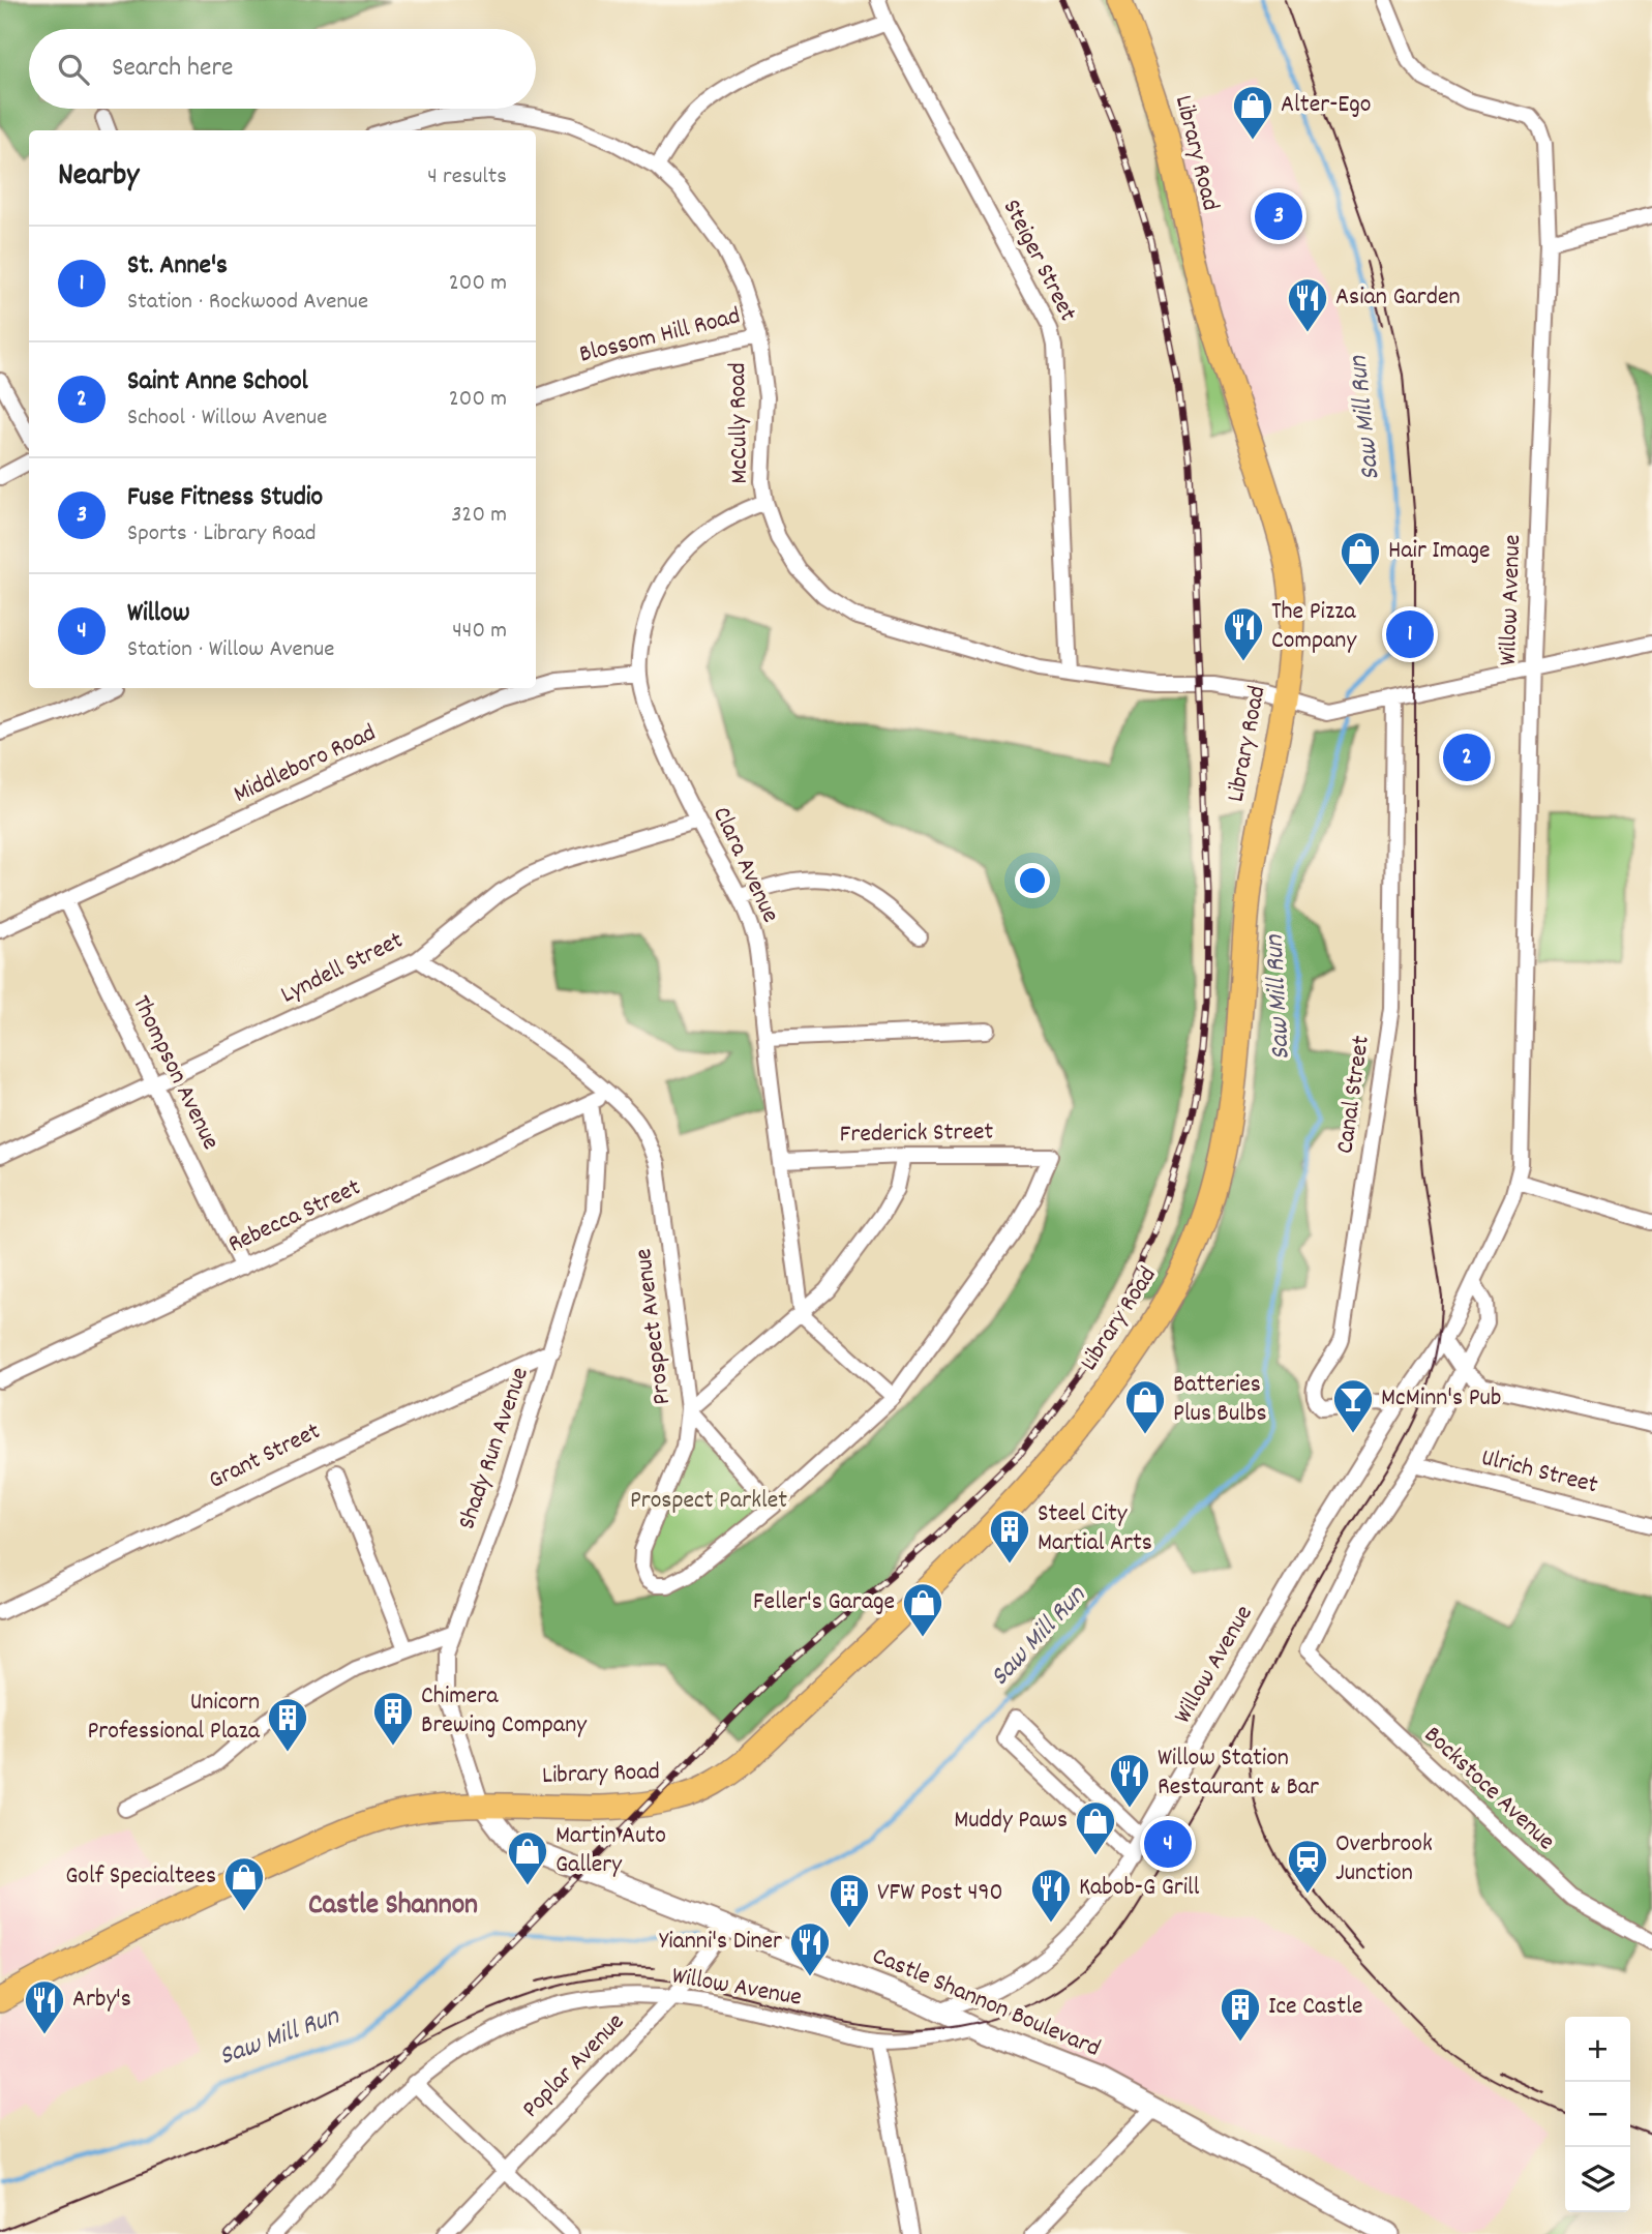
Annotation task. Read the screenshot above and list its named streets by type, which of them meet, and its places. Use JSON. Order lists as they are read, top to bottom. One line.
{"streets":{"main road":["Library Road"],"street":["Steiger Street","Blossom Hill Road","McCully Road","Willow Avenue","Middleboro Road","Clara Avenue","Lyndell Street","Thompson Avenue","Canal Street","Frederick Street","Rebecca Street","Prospect Avenue","Shady Run Avenue","Grant Street","Ulrich Street","Bockstoce Avenue","Castle Shannon Boulevard","Poplar Avenue"]},"crossings":[["Library Road","McCully Road"],["Library Road","Shady Run Avenue"],["Library Road","Castle Shannon Boulevard"],["Steiger Street","McCully Road"],["Blossom Hill Road","McCully Road"],["McCully Road","Clara Avenue"],["McCully Road","Canal Street"],["Willow Avenue","Canal Street"],["Willow Avenue","Castle Shannon Boulevard"],["Willow Avenue","Poplar Avenue"],["Middleboro Road","Clara Avenue"],["Middleboro Road","Thompson Avenue"],["Clara Avenue","Lyndell Street"],["Clara Avenue","Frederick Street"],["Lyndell Street","Thompson Avenue"],["Lyndell Street","Prospect Avenue"],["Thompson Avenue","Rebecca Street"],["Frederick Street","Prospect Avenue"],["Rebecca Street","Prospect Avenue"],["Rebecca Street","Shady Run Avenue"],["Shady Run Avenue","Grant Street"],["Shady Run Avenue","Castle Shannon Boulevard"],["Ulrich Street","Bockstoce Avenue"],["Castle Shannon Boulevard","Poplar Avenue"]],"districts":["Castle Shannon"],"water":["Saw Mill Run"],"parks":["Prospect Parklet"],"places":{"shop":["Alter-Ego","Hair Image","Batteries Plus Bulbs","Feller's Garage","Muddy Paws","Martin Auto Gallery","Golf Specialtees"],"restaurant":["Asian Garden","The Pizza Company","Willow Station Restaurant & Bar","Kabob-G Grill","Yianni's Diner","Arby's"],"bar":["McMinn's Pub"],"building":["Steel City Martial Arts","Chimera Brewing Company","Unicorn Professional Plaza","VFW Post 490","Ice Castle"],"station":["Overbrook Junction"]},"page":{"search":"Search here","heading":["Nearby","4 results"],"pins":["3","1","2","4"],"list":[{"mark":"1","name":"St. Anne's","note":"Station · Rockwood Avenue","value":"200 m"},{"mark":"2","name":"Saint Anne School","note":"School · Willow Avenue","value":"200 m"},{"mark":"3","name":"Fuse Fitness Studio","note":"Sports · Library Road","value":"320 m"},{"mark":"4","name":"Willow","note":"Station · Willow Avenue","value":"440 m"}],"map_buttons":["+","−"]}}
